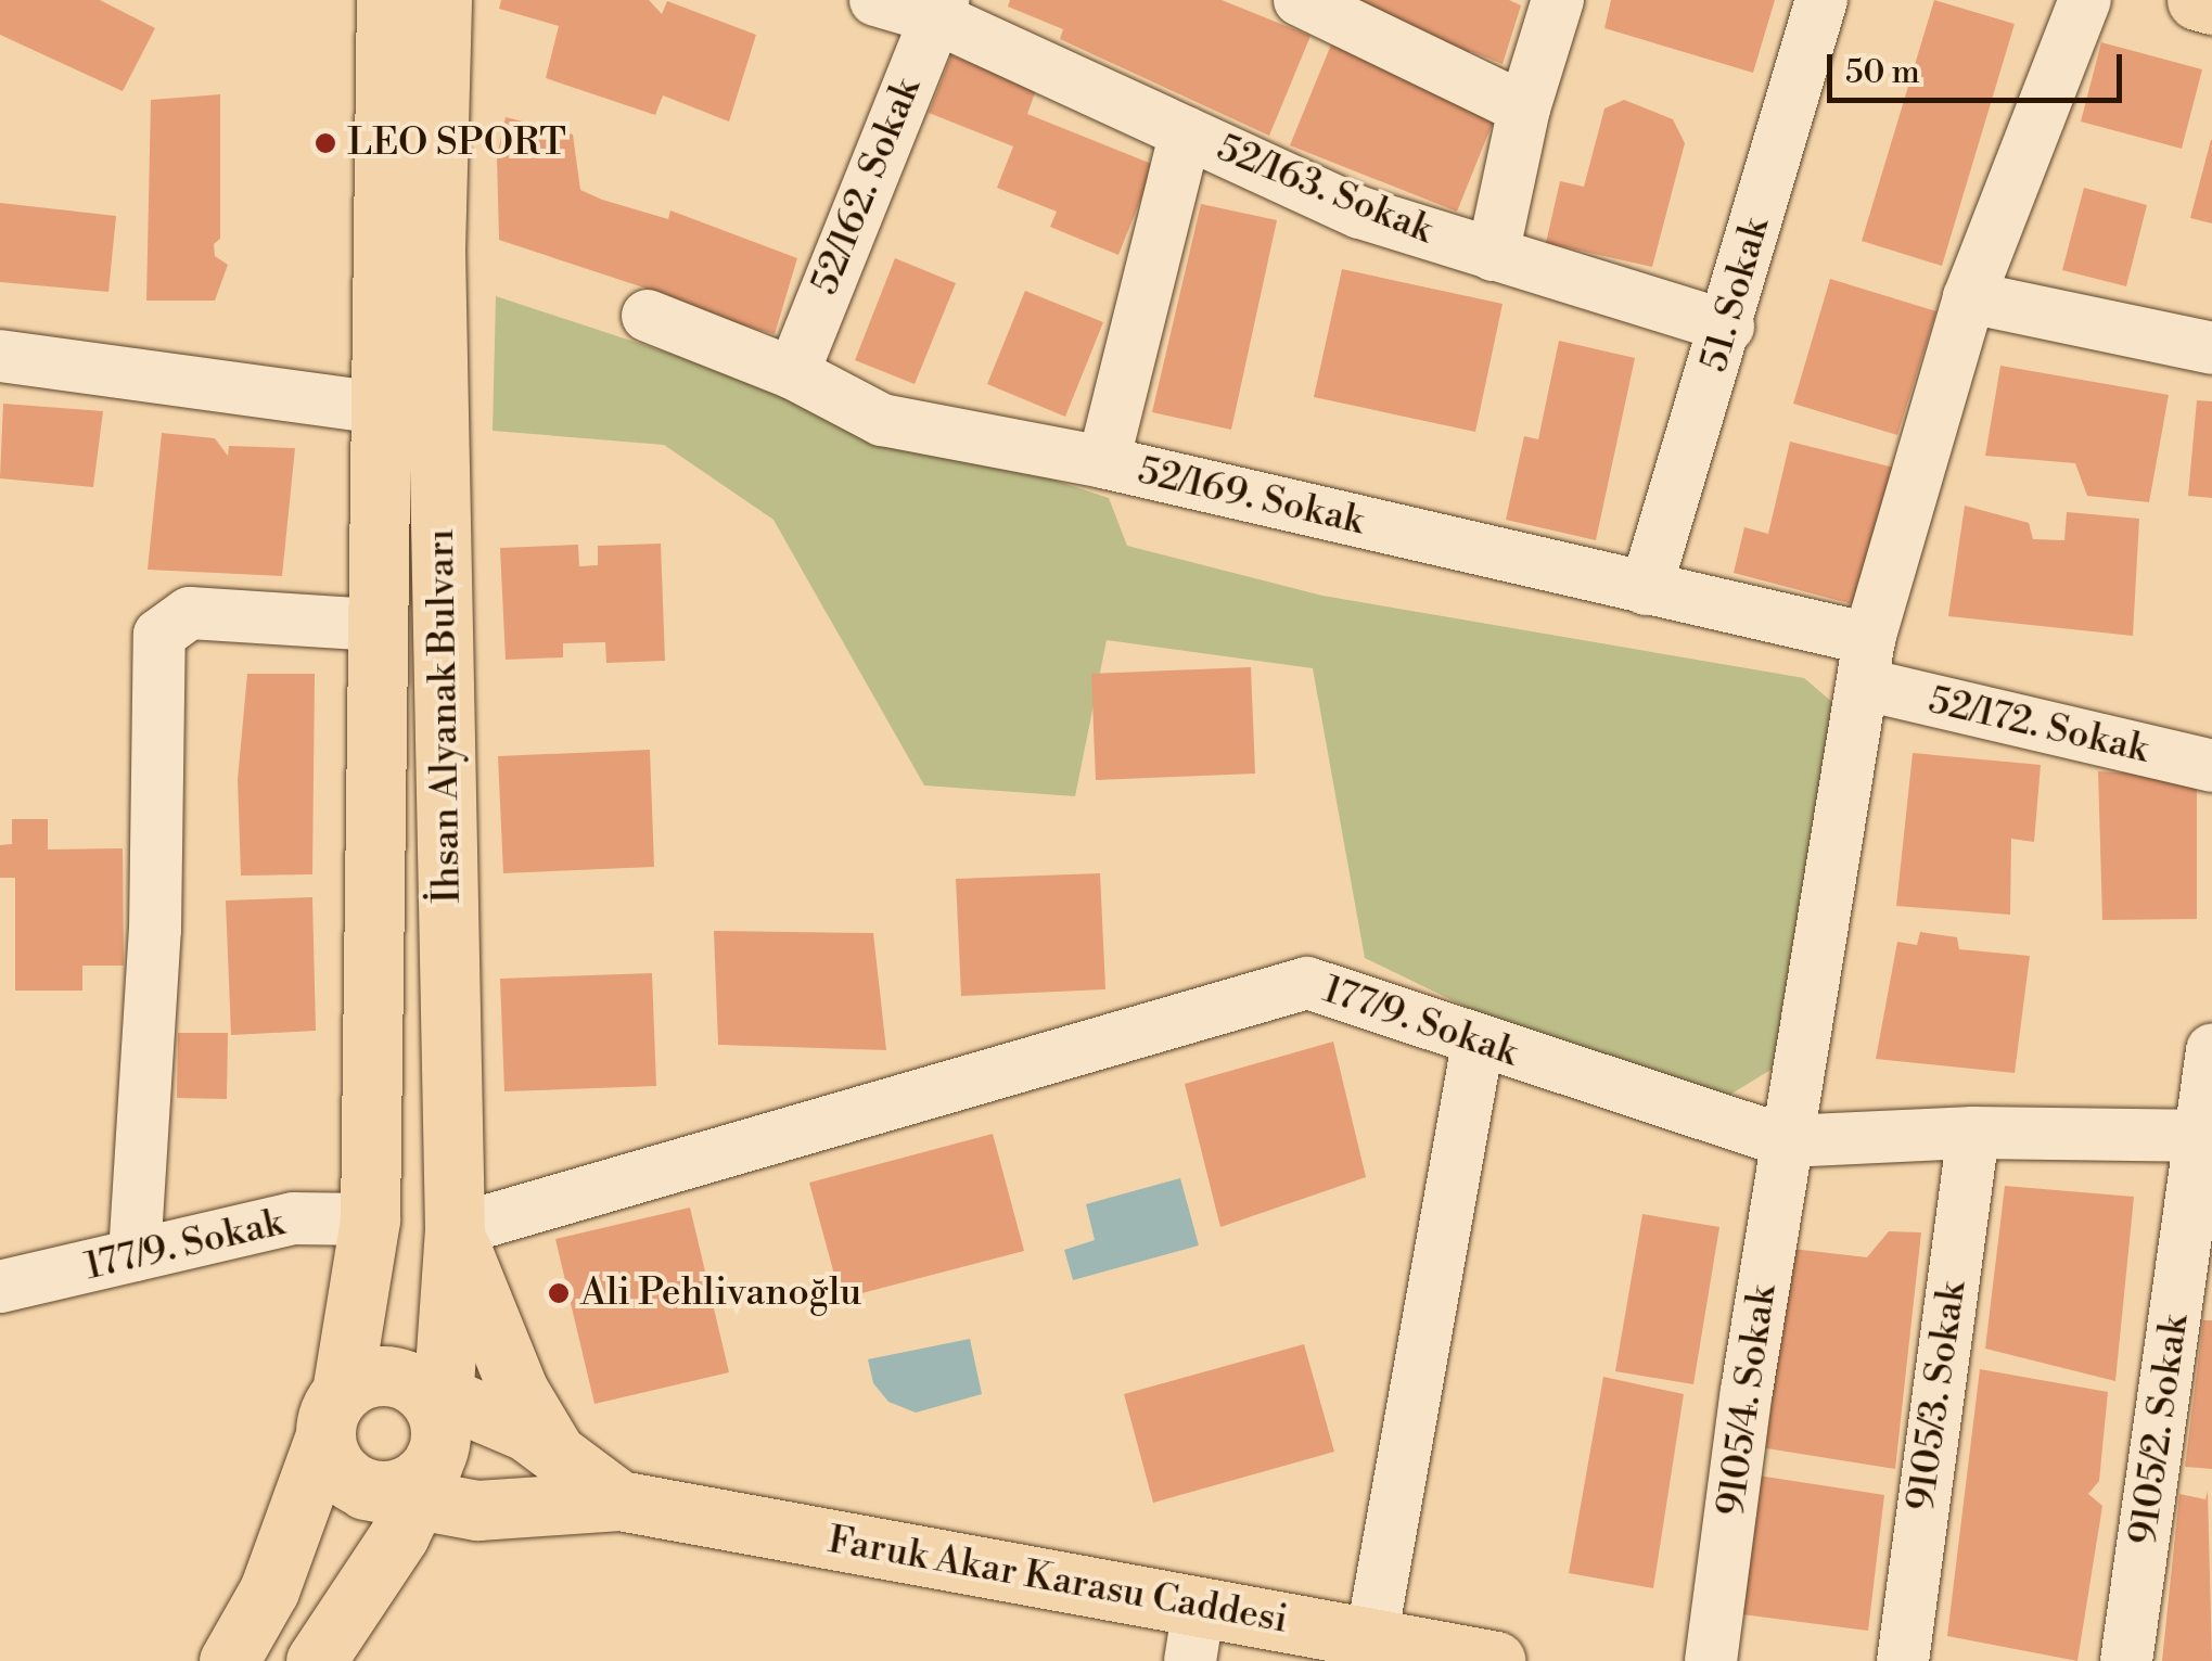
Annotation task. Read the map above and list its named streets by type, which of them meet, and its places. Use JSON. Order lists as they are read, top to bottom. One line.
{"streets":{"main road":["İhsan Alyanak Bulvarı","Faruk Akar Karasu Caddesi"],"street":["52/162. Sokak","52/163. Sokak","51. Sokak","52/169. Sokak","52/172. Sokak","177/9. Sokak","9105/3. Sokak","9105/4. Sokak","9105/2. Sokak"]},"crossings":[["52/162. Sokak","52/163. Sokak"],["52/162. Sokak","52/169. Sokak"],["52/163. Sokak","51. Sokak"],["51. Sokak","52/169. Sokak"],["52/169. Sokak","52/172. Sokak"],["İhsan Alyanak Bulvarı","177/9. Sokak"],["İhsan Alyanak Bulvarı","Faruk Akar Karasu Caddesi"],["177/9. Sokak","9105/3. Sokak"],["177/9. Sokak","9105/4. Sokak"],["177/9. Sokak","9105/2. Sokak"]],"places":["LEO SPORT","Ali Pehlivanoğlu"],"scale_bar":"50 m"}
